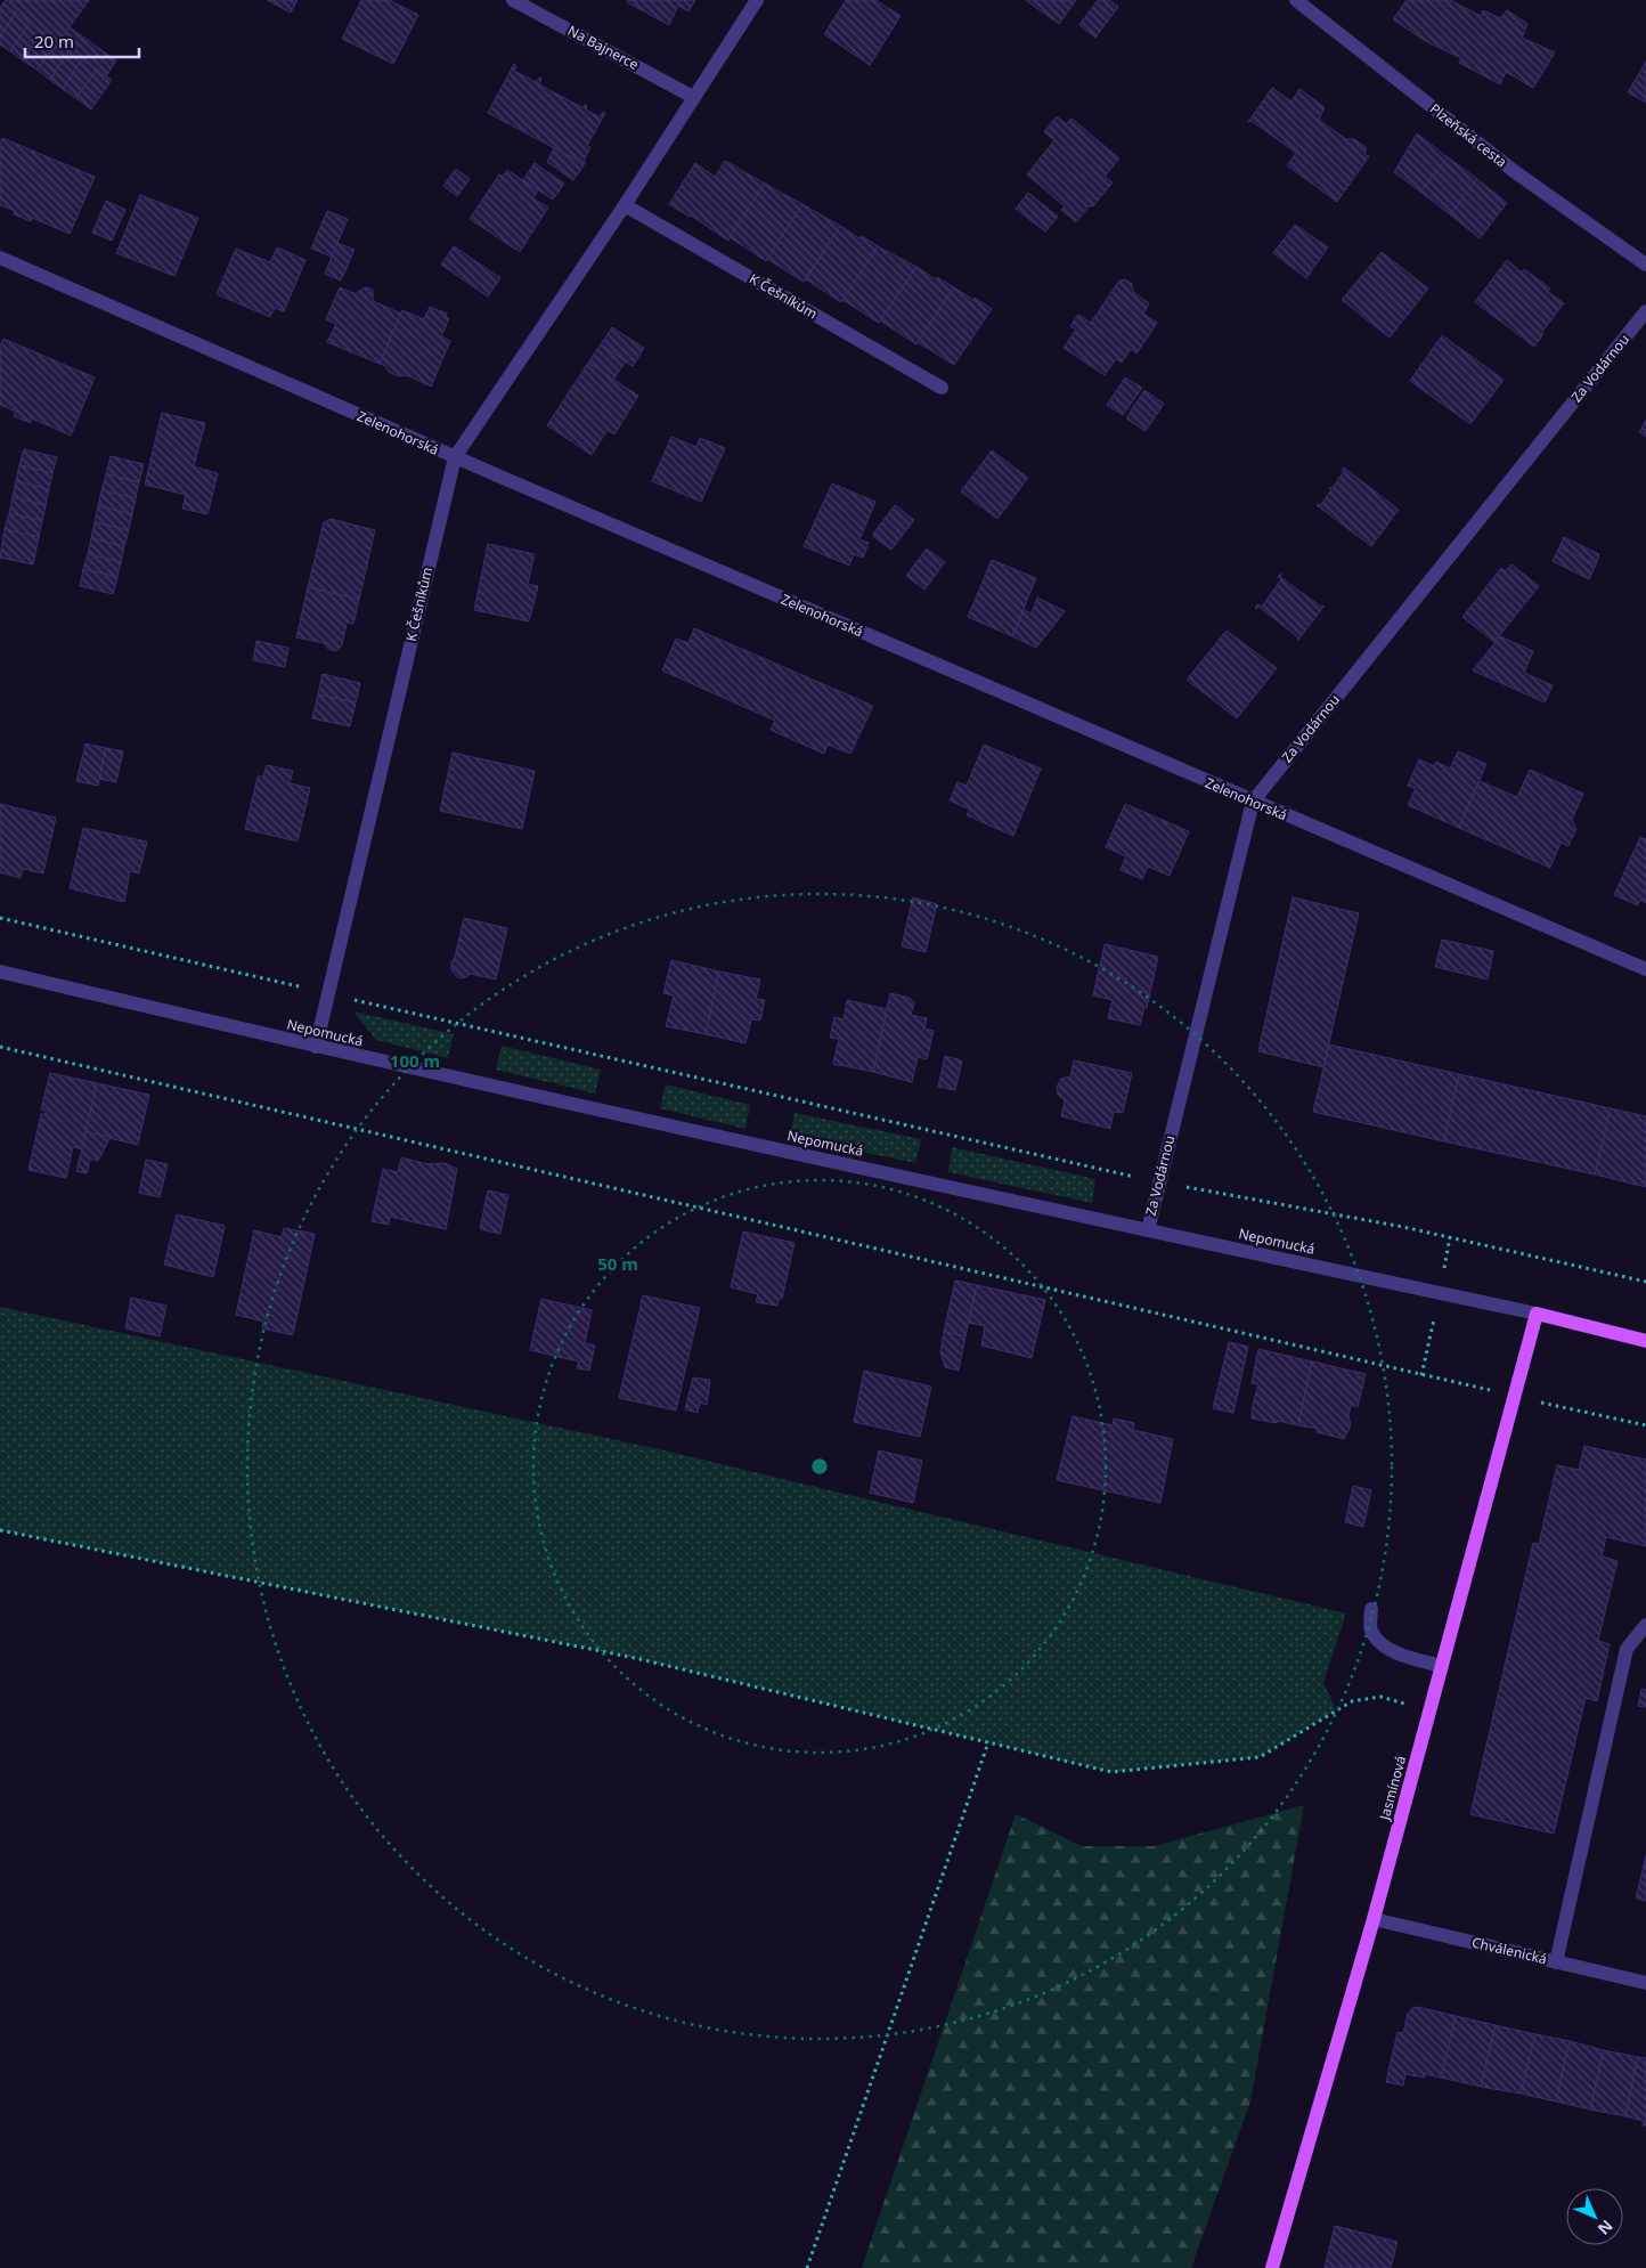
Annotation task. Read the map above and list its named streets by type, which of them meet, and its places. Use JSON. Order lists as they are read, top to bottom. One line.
{"streets":{"main road":["Nepomucká","Jasmínová"],"street":["Na Bajnerce","Plzeňská cesta","K Češníkům","Za Vodárnou","Zelenohorská","Chválenická"]},"crossings":[["Na Bajnerce","K Češníkům"],["K Češníkům","Zelenohorská"],["K Češníkům","Nepomucká"],["Za Vodárnou","Zelenohorská"],["Za Vodárnou","Nepomucká"],["Nepomucká","Jasmínová"],["Jasmínová","Chválenická"]],"scale_bar":"20 m","north":"bottom right","rings":["100 m","50 m"]}
